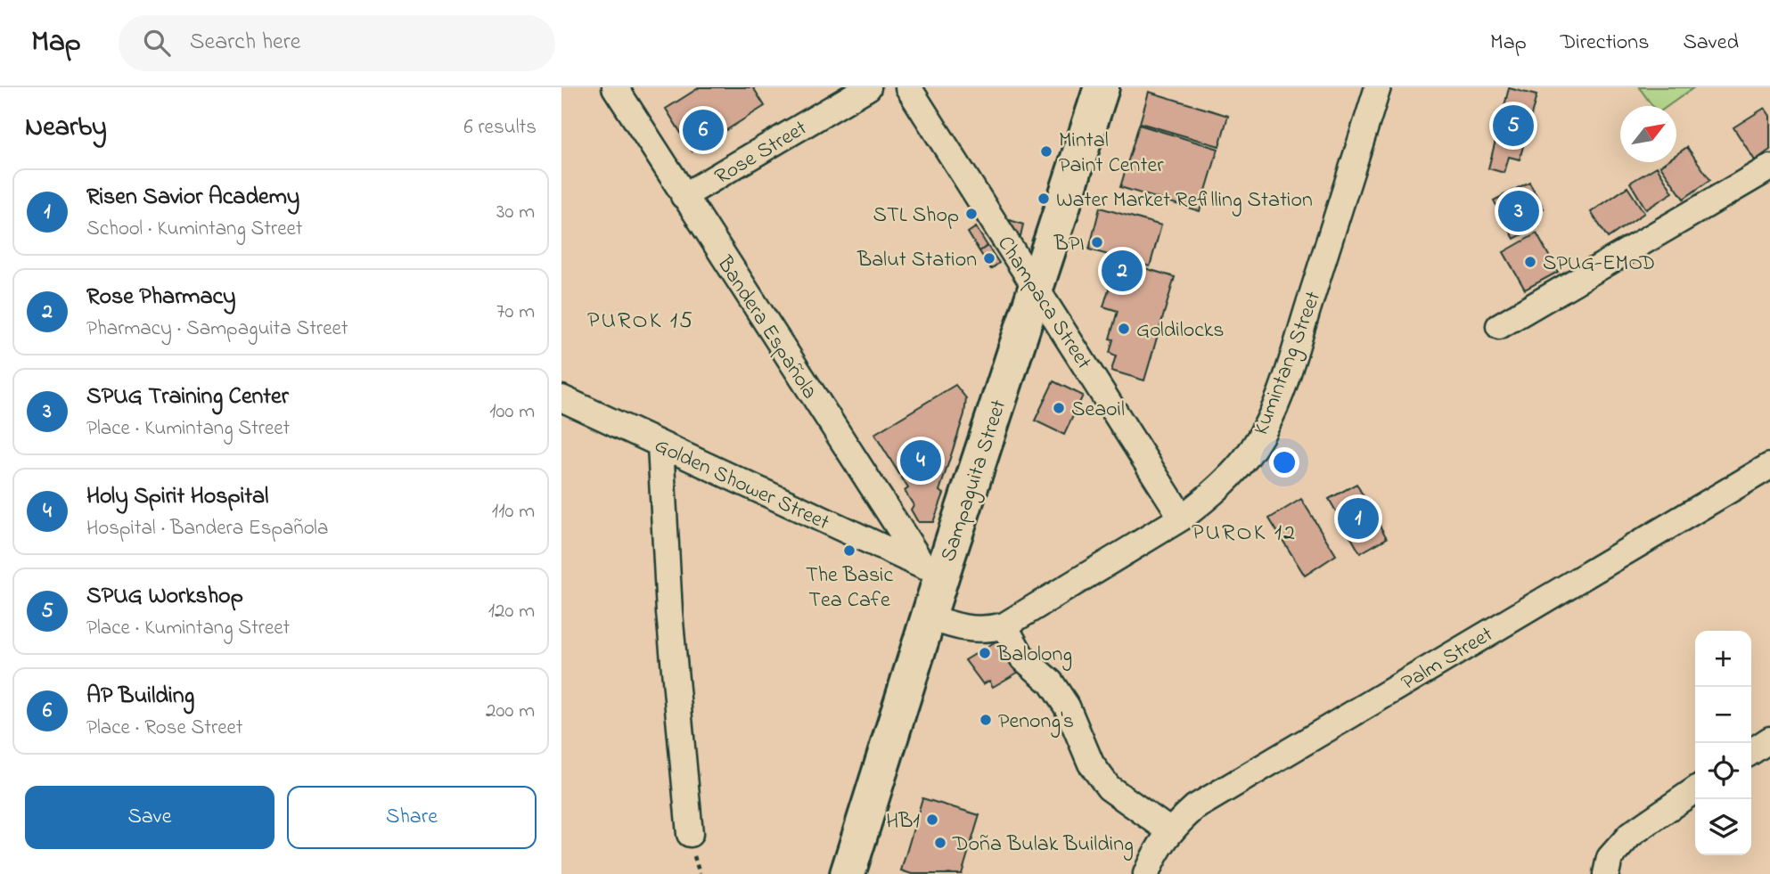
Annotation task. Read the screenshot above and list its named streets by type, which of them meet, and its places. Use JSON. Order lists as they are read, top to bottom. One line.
{"streets":{"highway":["Sampaguita Street"],"street":["Rose Street","Champaca Street","Bandera Española","Kumintang Street","Golden Shower Street","Palm Street"]},"crossings":[["Rose Street","Bandera Española"],["Champaca Street","Kumintang Street"],["Champaca Street","Sampaguita Street"],["Bandera Española","Sampaguita Street"],["Bandera Española","Golden Shower Street"],["Kumintang Street","Sampaguita Street"],["Sampaguita Street","Golden Shower Street"]],"districts":["PUROK 15","PUROK 12"],"places":["Mintal Paint Center","Water Market Refilling Station","STL Shop","BPI","Balut Station","SPUG-EMOD","Goldilocks","Seaoil","The Basic Tea Cafe","Balolong","Penong's","HB1","Doña Bulak Building"],"north":"top right","page":{"header":"Map","search":"Search here","nav":["Map","Directions","Saved"],"heading":["Nearby","6 results"],"pins":["5","6","3","2","4","1"],"list":[{"mark":"1","name":"Risen Savior Academy","note":"School · Kumintang Street","value":"30 m"},{"mark":"2","name":"Rose Pharmacy","note":"Pharmacy · Sampaguita Street","value":"70 m"},{"mark":"3","name":"SPUG Training Center","note":"Place · Kumintang Street","value":"100 m"},{"mark":"4","name":"Holy Spirit Hospital","note":"Hospital · Bandera Española","value":"110 m"},{"mark":"5","name":"SPUG Workshop","note":"Place · Kumintang Street","value":"120 m"},{"mark":"6","name":"AP Building","note":"Place · Rose Street","value":"200 m"}],"map_buttons":["+","−"],"buttons":["Save","Share"]}}
